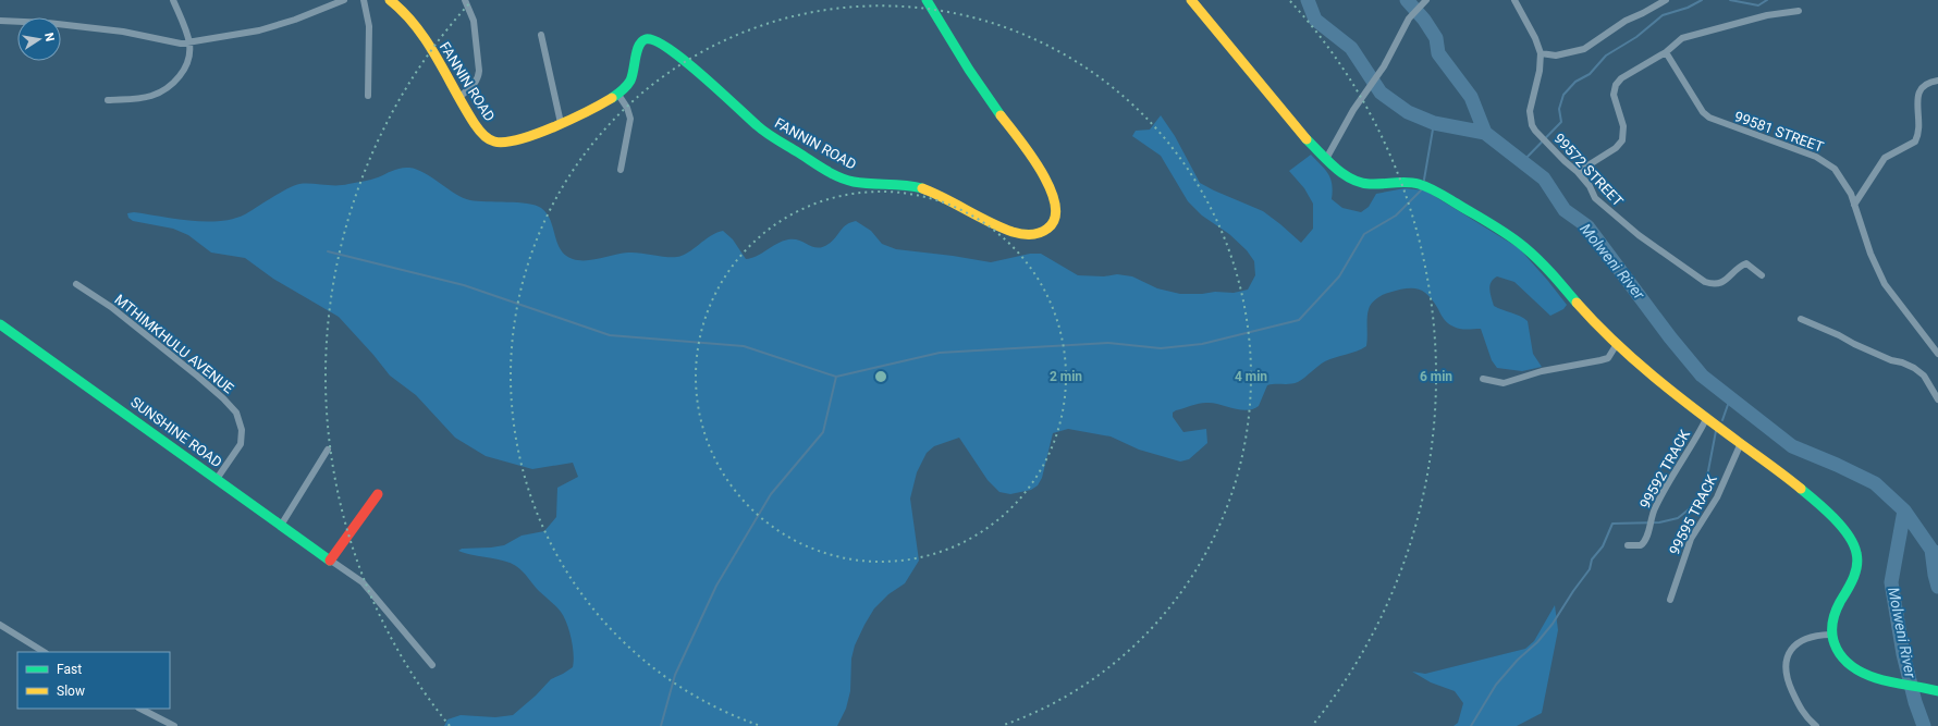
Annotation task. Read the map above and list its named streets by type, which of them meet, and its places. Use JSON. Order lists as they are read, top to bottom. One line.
{"streets":{"street":["FANNIN ROAD","99581 STREET","99572 STREET","MTHIMKHULU AVENUE","SUNSHINE ROAD","99592 TRACK","99595 TRACK"]},"crossings":[["MTHIMKHULU AVENUE","SUNSHINE ROAD"]],"water":["Molweni River"],"legend":["Fast","Slow"],"north":"right","rings":["2 min","4 min","6 min"]}
